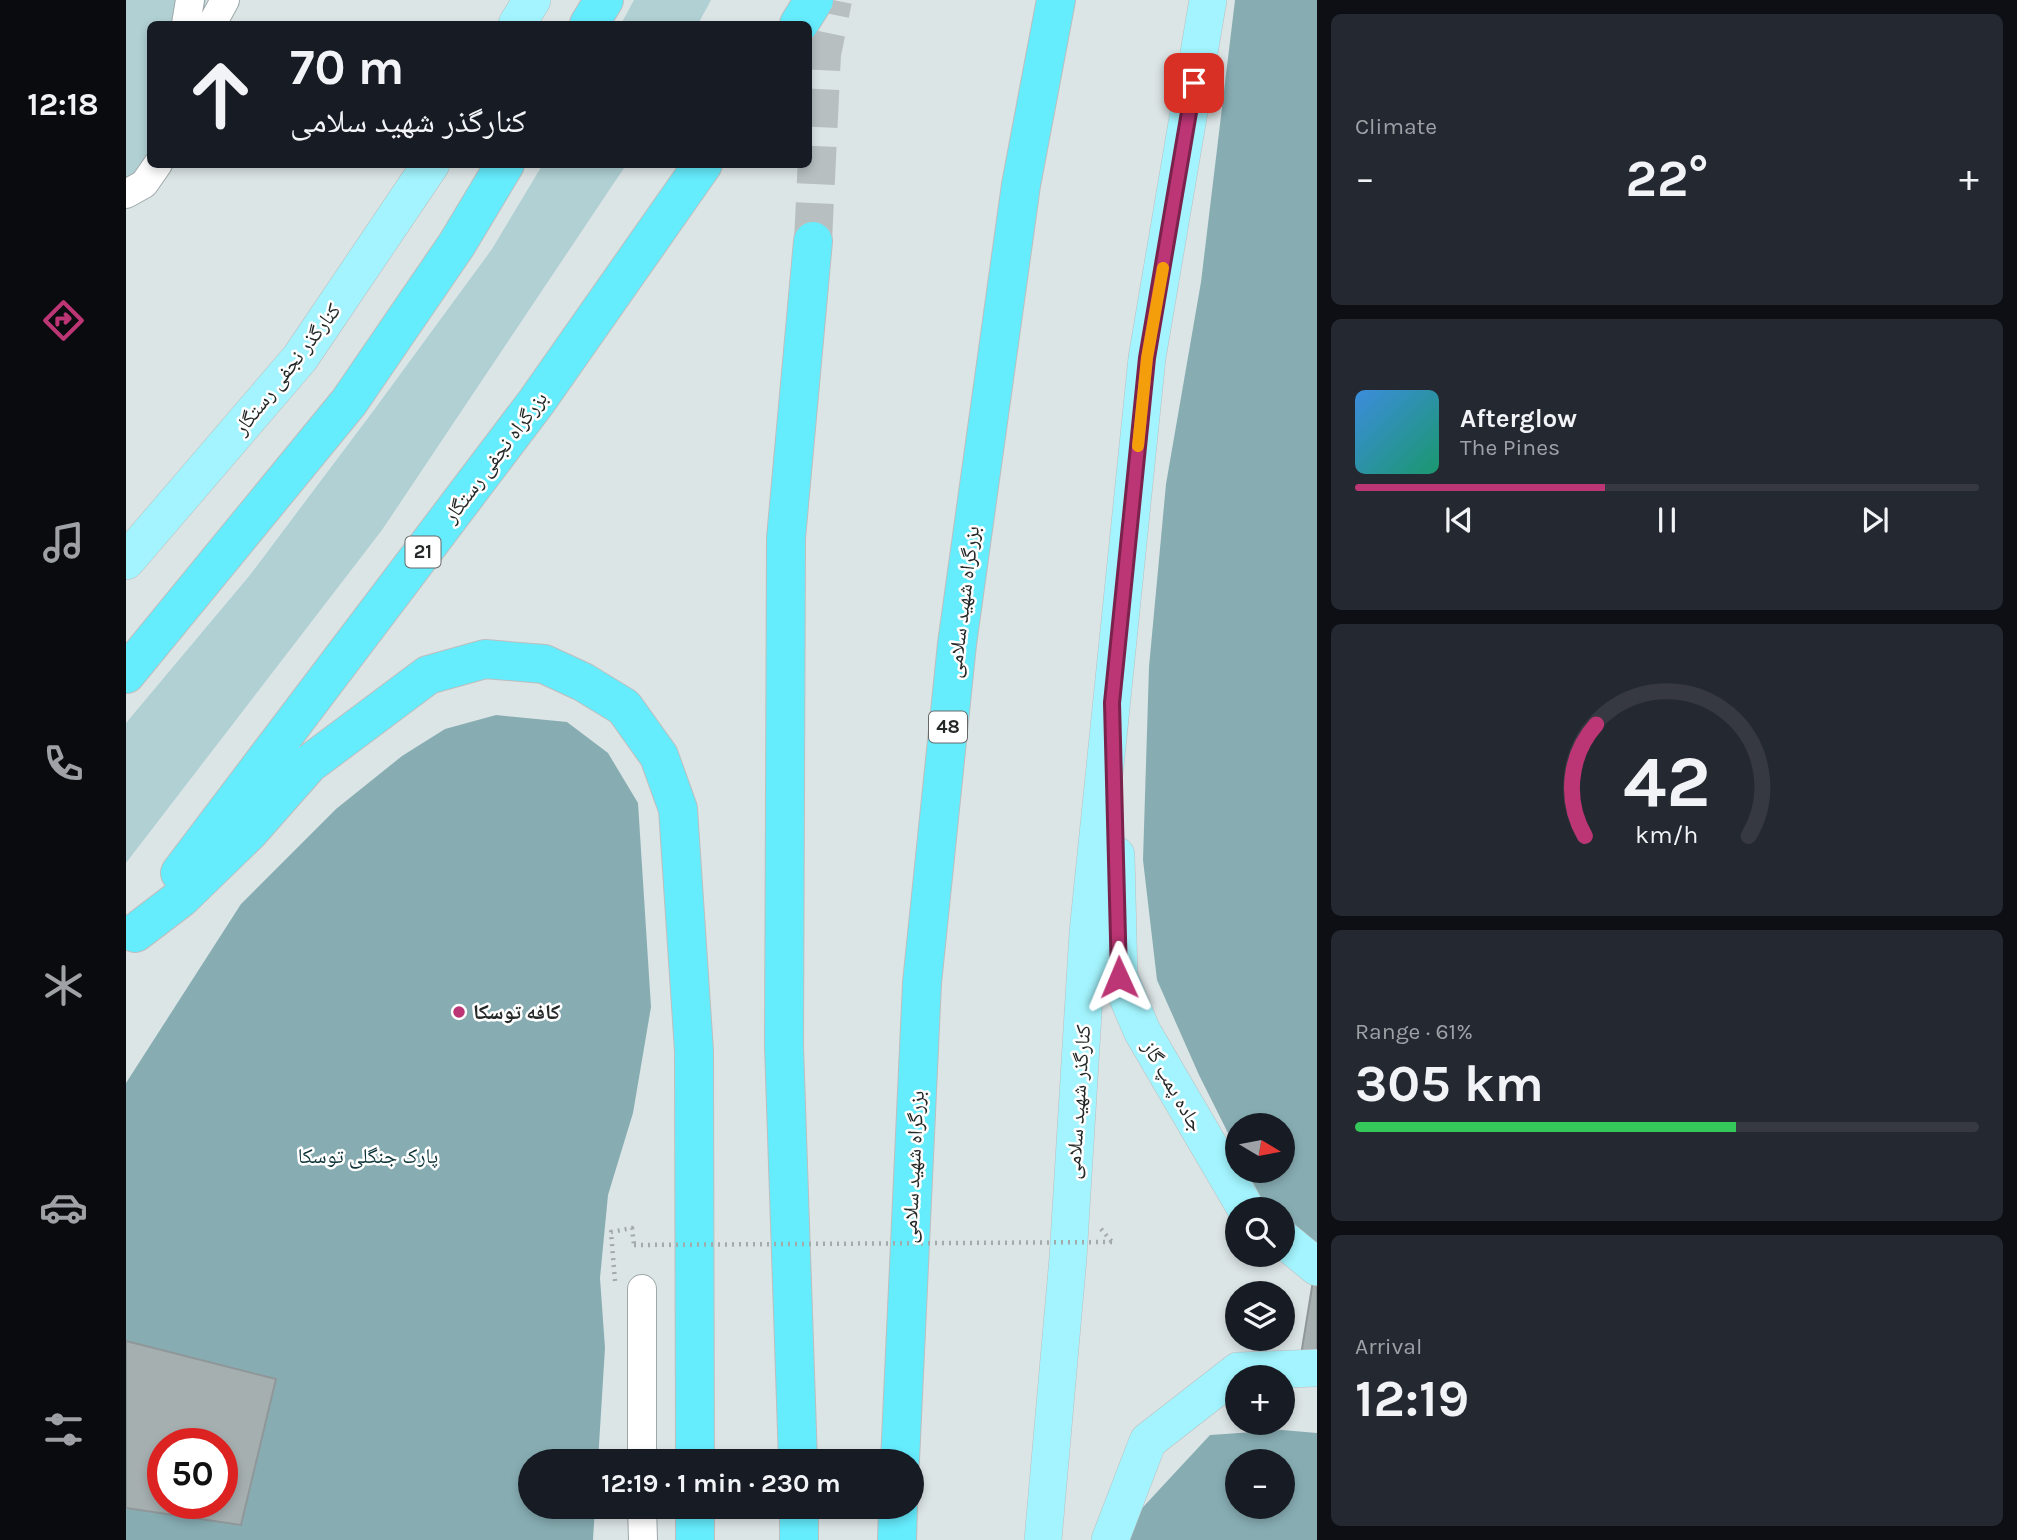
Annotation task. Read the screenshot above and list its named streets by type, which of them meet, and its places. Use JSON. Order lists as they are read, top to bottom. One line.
{"streets":{"highway":["بزرگراه نجفی رستگار","21","بزرگراه شهید سلامی","48"],"main road":["کنارگذر نجفی رستگار","جاده پمپ گاز","کنارگذر شهید سلامی"]},"crossings":[["جاده پمپ گاز","کنارگذر شهید سلامی"]],"parks":["پارک جنگلی توسکا"],"places":["کافه توسکا"],"north":"right","page":{"tabs":"12:18","tile":["Climate",["Range · 61%","305 km"],["Arrival","12:19"]],"turn":["70 m","کنارگذر شهید سلامی"],"heat":["−","22°","+"],"song":["Afterglow","The Pines"],"map_buttons":["+","−"],"limit":"50","trip":"12:19 · 1 min · 230 m","gauge":["42","km/h"]}}
